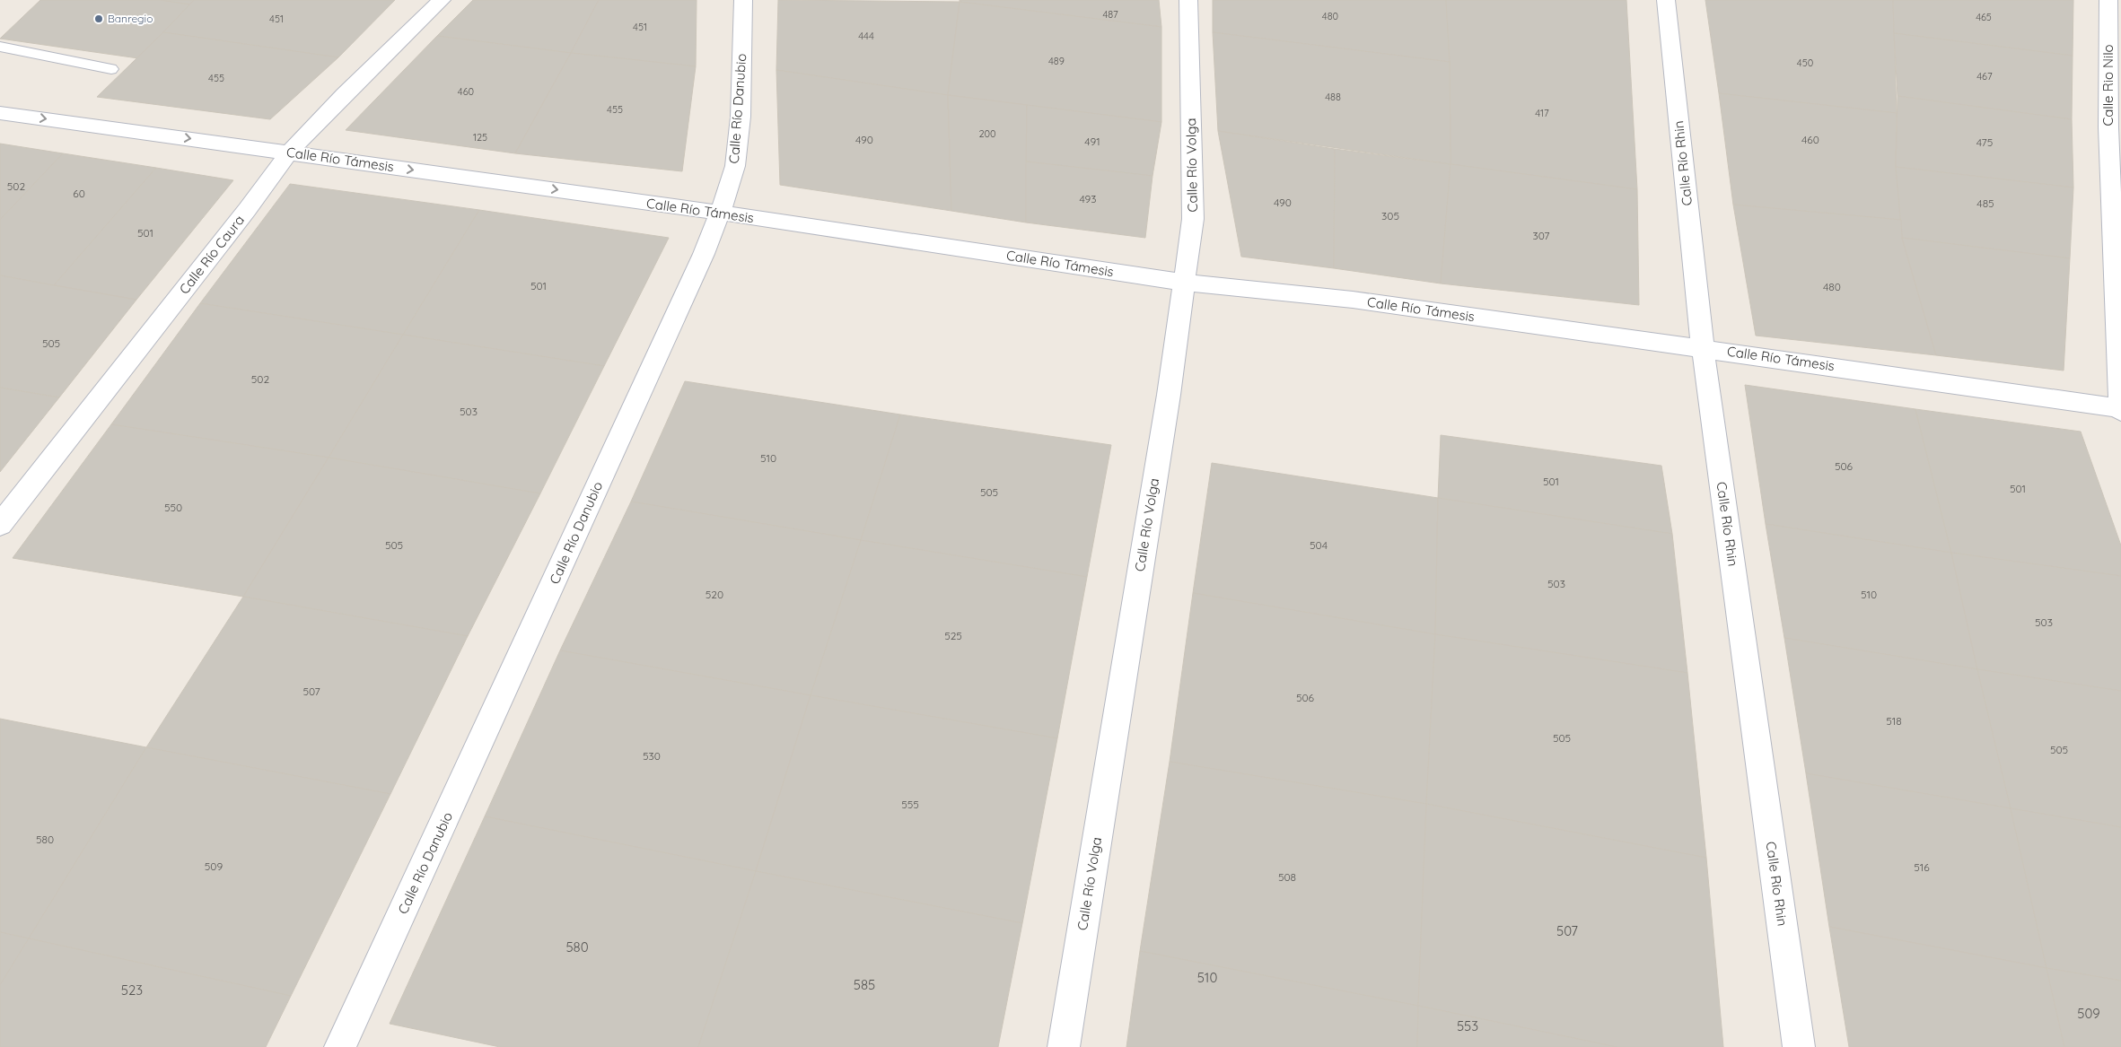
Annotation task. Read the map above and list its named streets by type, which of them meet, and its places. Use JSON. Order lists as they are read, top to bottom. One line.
{"streets":{"street":["Calle Rio Nilo","Calle Río Danubio","Calle Río Támesis","Calle Río Rhin","Calle Río Volga","Calle Río Caura"]},"crossings":[["Calle Rio Nilo","Calle Río Támesis"],["Calle Río Danubio","Calle Río Támesis"],["Calle Río Támesis","Calle Río Rhin"],["Calle Río Támesis","Calle Río Volga"],["Calle Río Támesis","Calle Río Caura"]],"places":["Banregio"],"house_numbers":["487","480","465","451","451","444","489","450","467","455","460","488","455","417","200","125","490","460","491","475","502","60","493","490","485","305","501","307","501","480","505","502","503","510","506","501","501","505","550","505","504","503","520","510","503","525","507","506","518","505","505","530","555","580","509","516","508","507","580","510","585","523","509","553"]}
